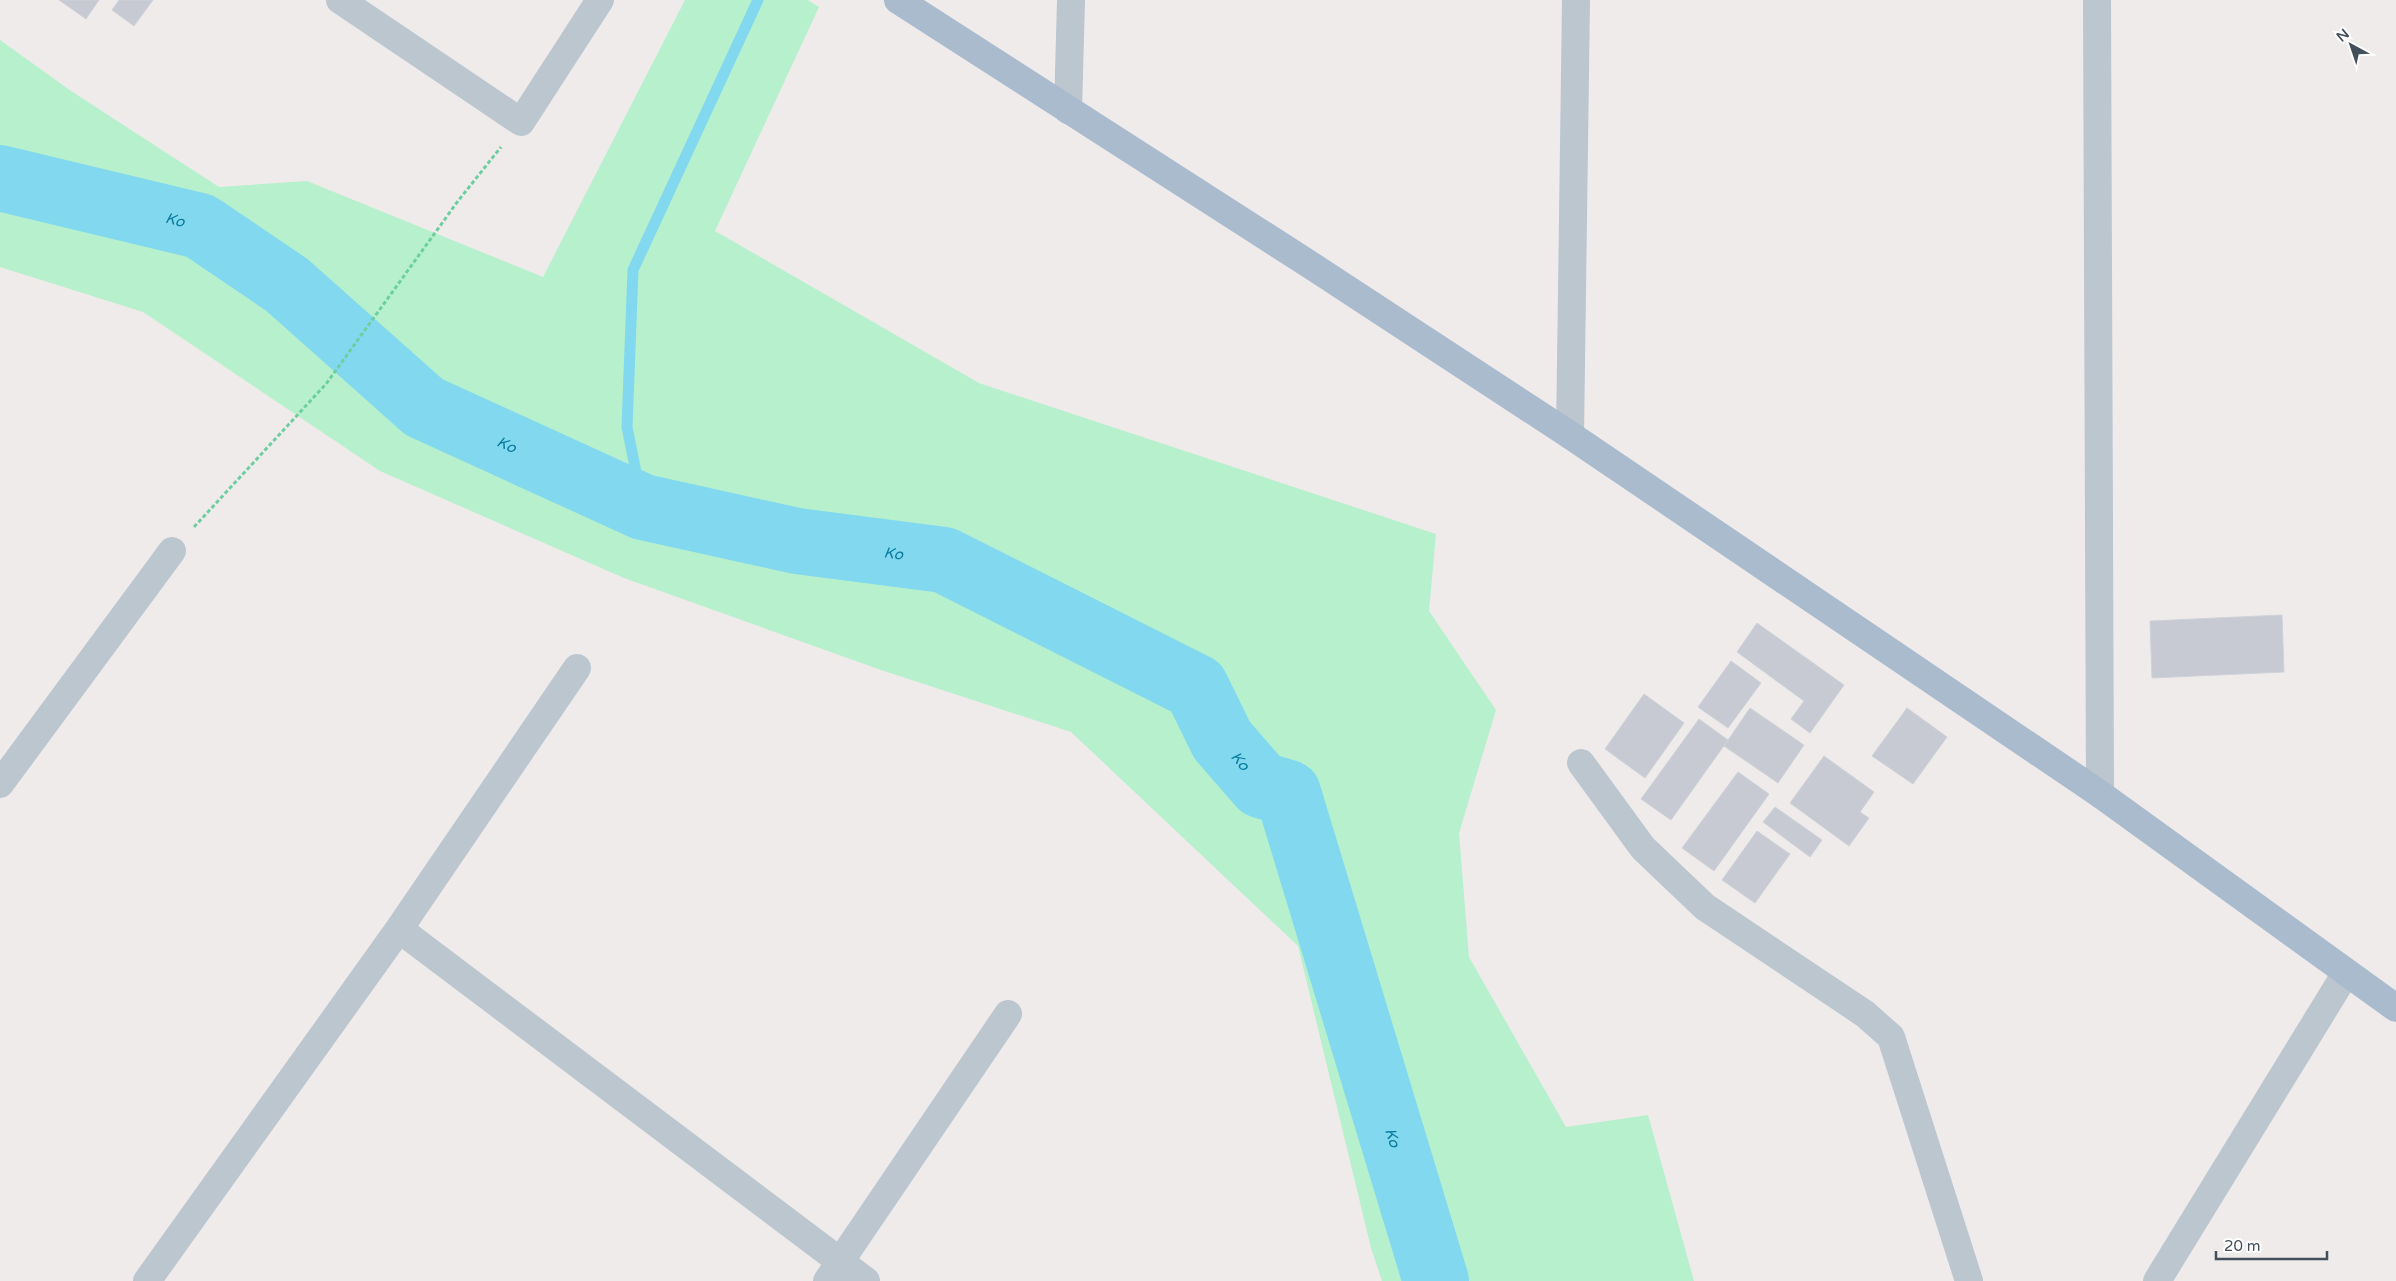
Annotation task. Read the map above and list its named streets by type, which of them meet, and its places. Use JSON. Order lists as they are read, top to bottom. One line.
{"water":["Ko"],"scale_bar":"20 m","north":"top left"}
